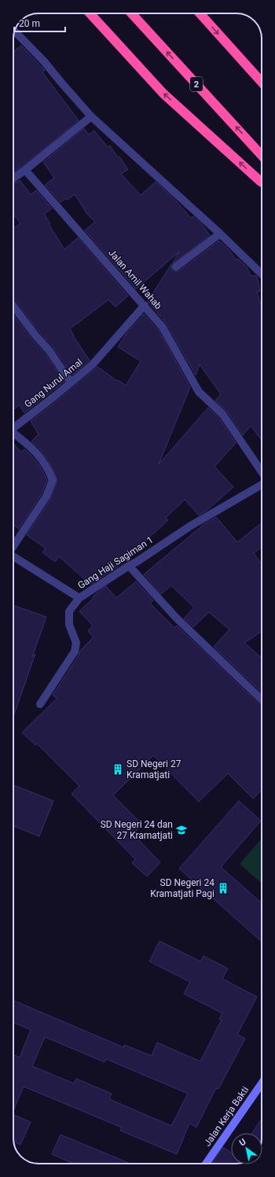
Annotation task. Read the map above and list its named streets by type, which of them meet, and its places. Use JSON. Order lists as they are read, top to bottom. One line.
{"streets":{"highway":["2"],"street":["Jalan Amil Wahab","Gang Nurul Amal","Gang Haji Sagiman 1","Jalan Kerja Bakti"]},"crossings":[["Jalan Amil Wahab","Gang Nurul Amal"]],"places":{"building":["SD Negeri 27 Kramatjati","SD Negeri 24 Kramatjati Pagi"],"school or university":["SD Negeri 24 dan 27 Kramatjati"]},"scale_bar":"20 m","north":"top left"}
